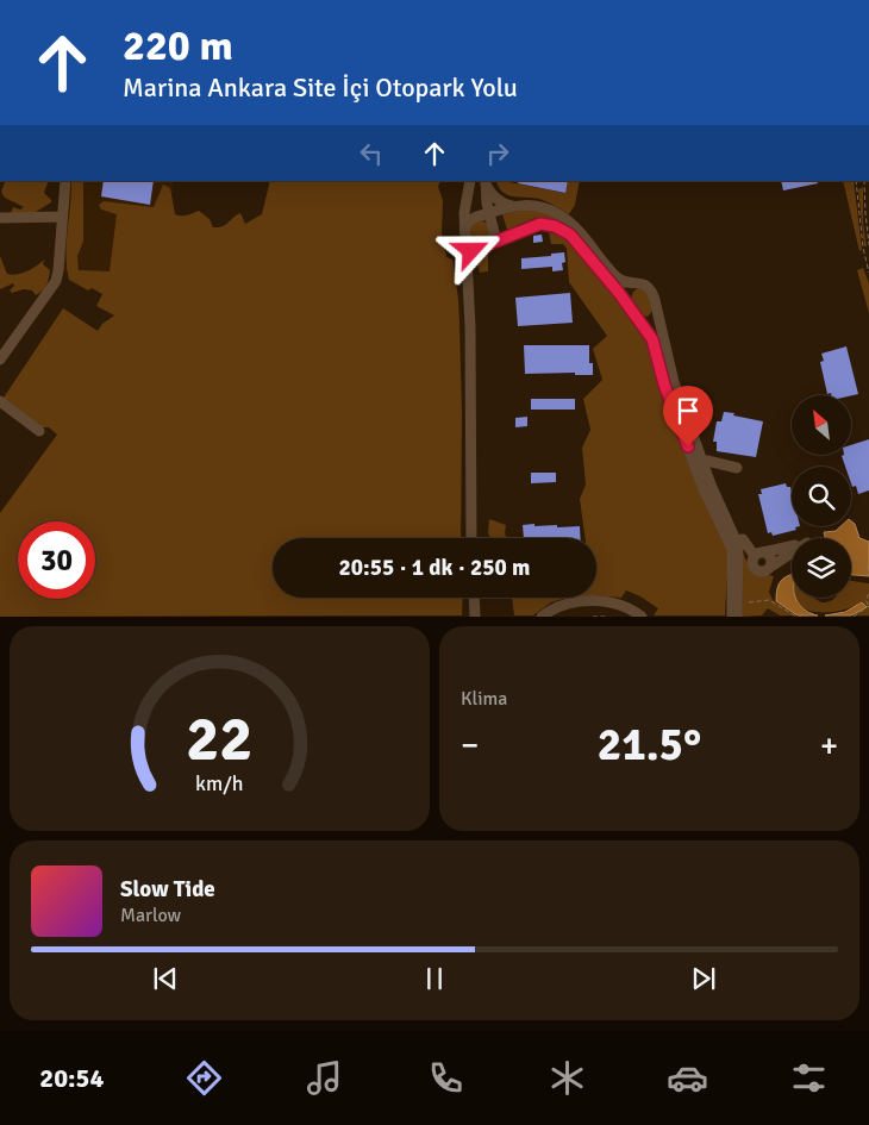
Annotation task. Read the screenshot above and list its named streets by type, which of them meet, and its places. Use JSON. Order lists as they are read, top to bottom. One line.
{"north":"top left","page":{"turn":["220 m","Marina Ankara Site İçi Otopark Yolu"],"limit":"30","trip":"20:55 · 1 dk · 250 m","tile":"Klima","heat":["−","21.5°","+"],"song":["Slow Tide","Marlow"],"tabs":"20:54","gauge":["22","km/h"]}}
